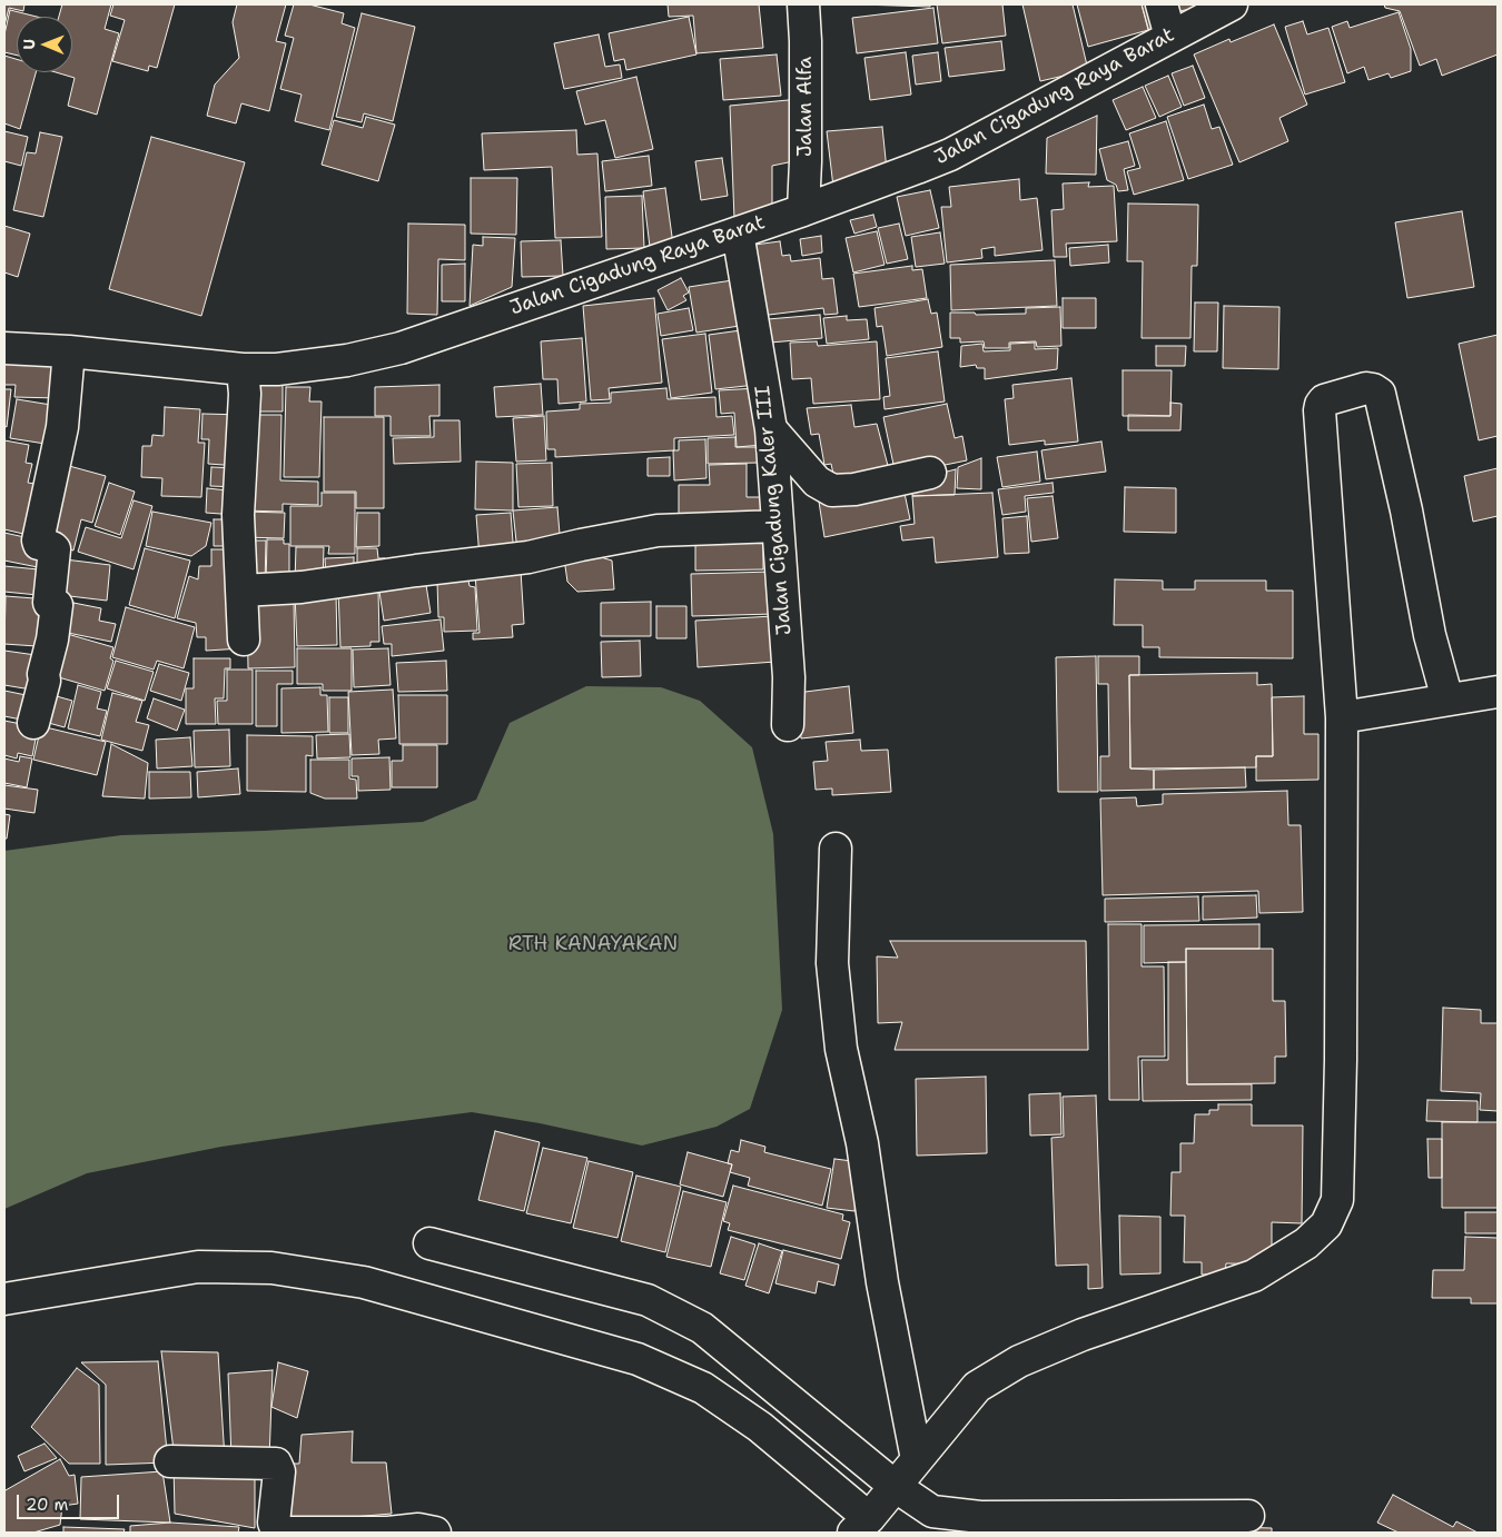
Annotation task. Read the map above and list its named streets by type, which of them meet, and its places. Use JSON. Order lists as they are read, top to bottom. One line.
{"streets":{"street":["Jalan Cigadung Raya Barat","Jalan Alfa","Jalan Cigadung Kaler III"]},"crossings":[["Jalan Cigadung Raya Barat","Jalan Alfa"],["Jalan Cigadung Raya Barat","Jalan Cigadung Kaler III"]],"parks":["RTH KANAYAKAN"],"scale_bar":"20 m","north":"left"}
